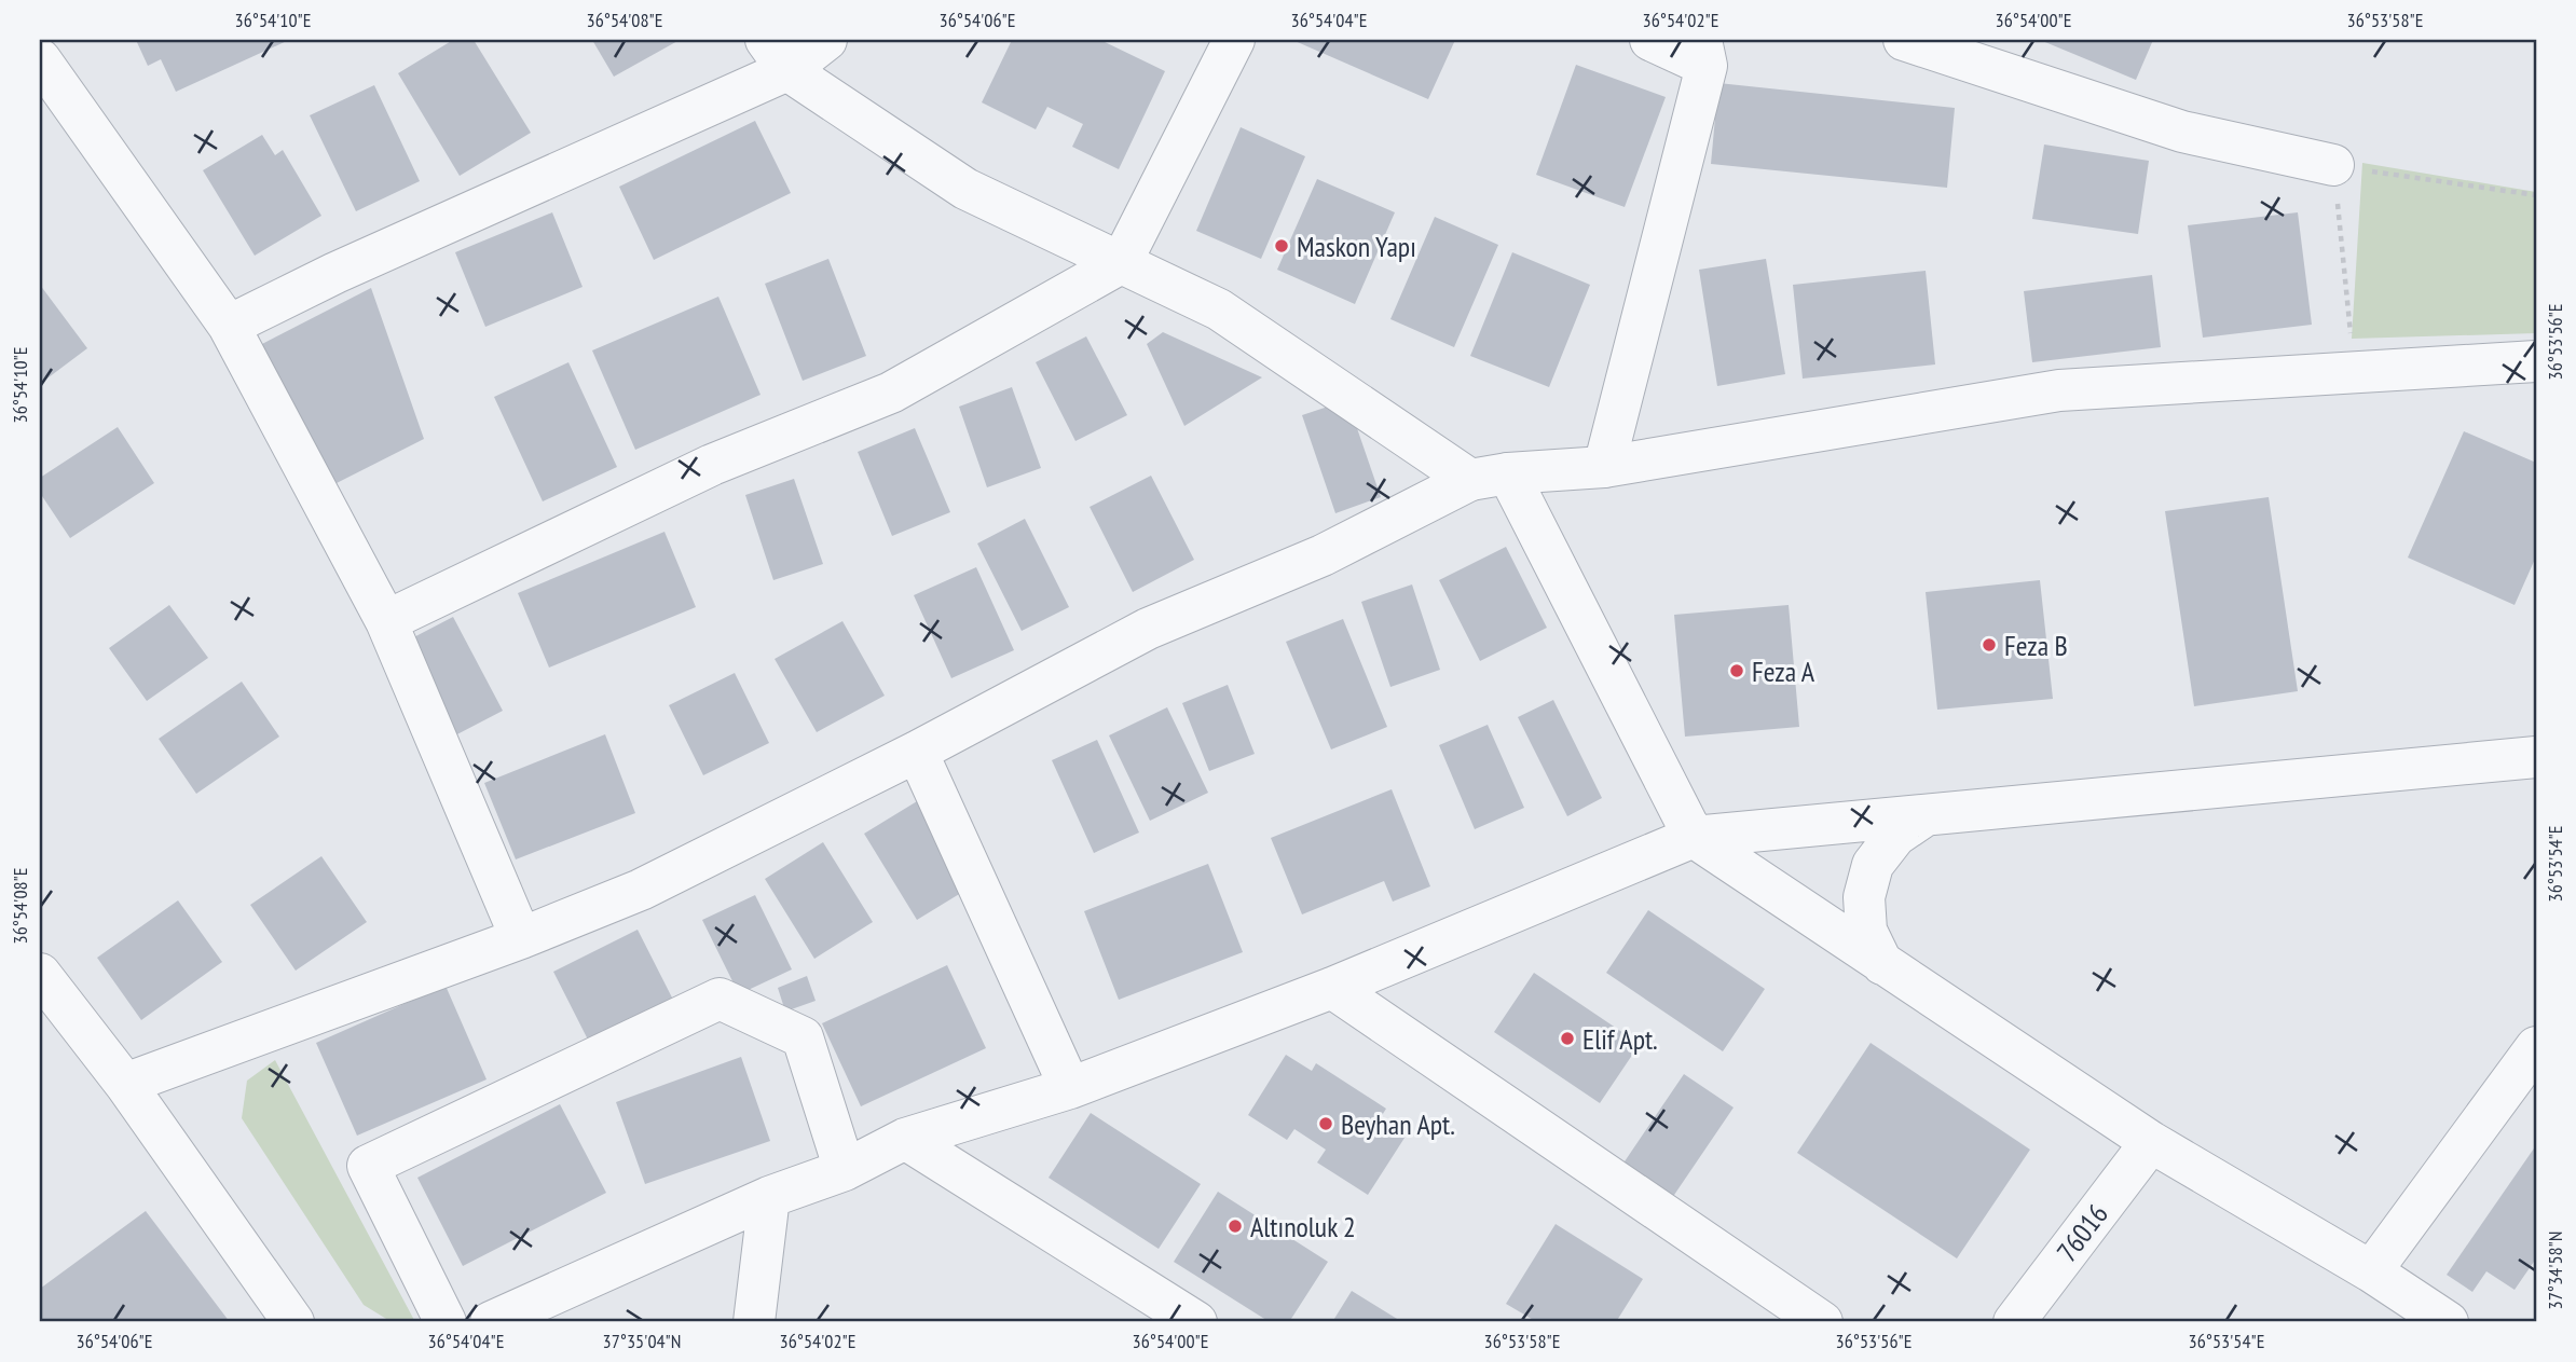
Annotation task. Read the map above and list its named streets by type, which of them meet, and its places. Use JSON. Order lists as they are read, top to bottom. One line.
{"streets":{"street":["76016"]},"places":["Maskon Yapı","Feza B","Feza A","Elif Apt.","Beyhan Apt.","Altınoluk 2"],"coordinates":["36°54'10\"E","36°54'08\"E","36°54'06\"E","36°54'04\"E","36°54'02\"E","36°54'00\"E","36°53'58\"E","36°53'56\"E","36°53'54\"E","37°34'58\"N","37°35'04\"N"]}
